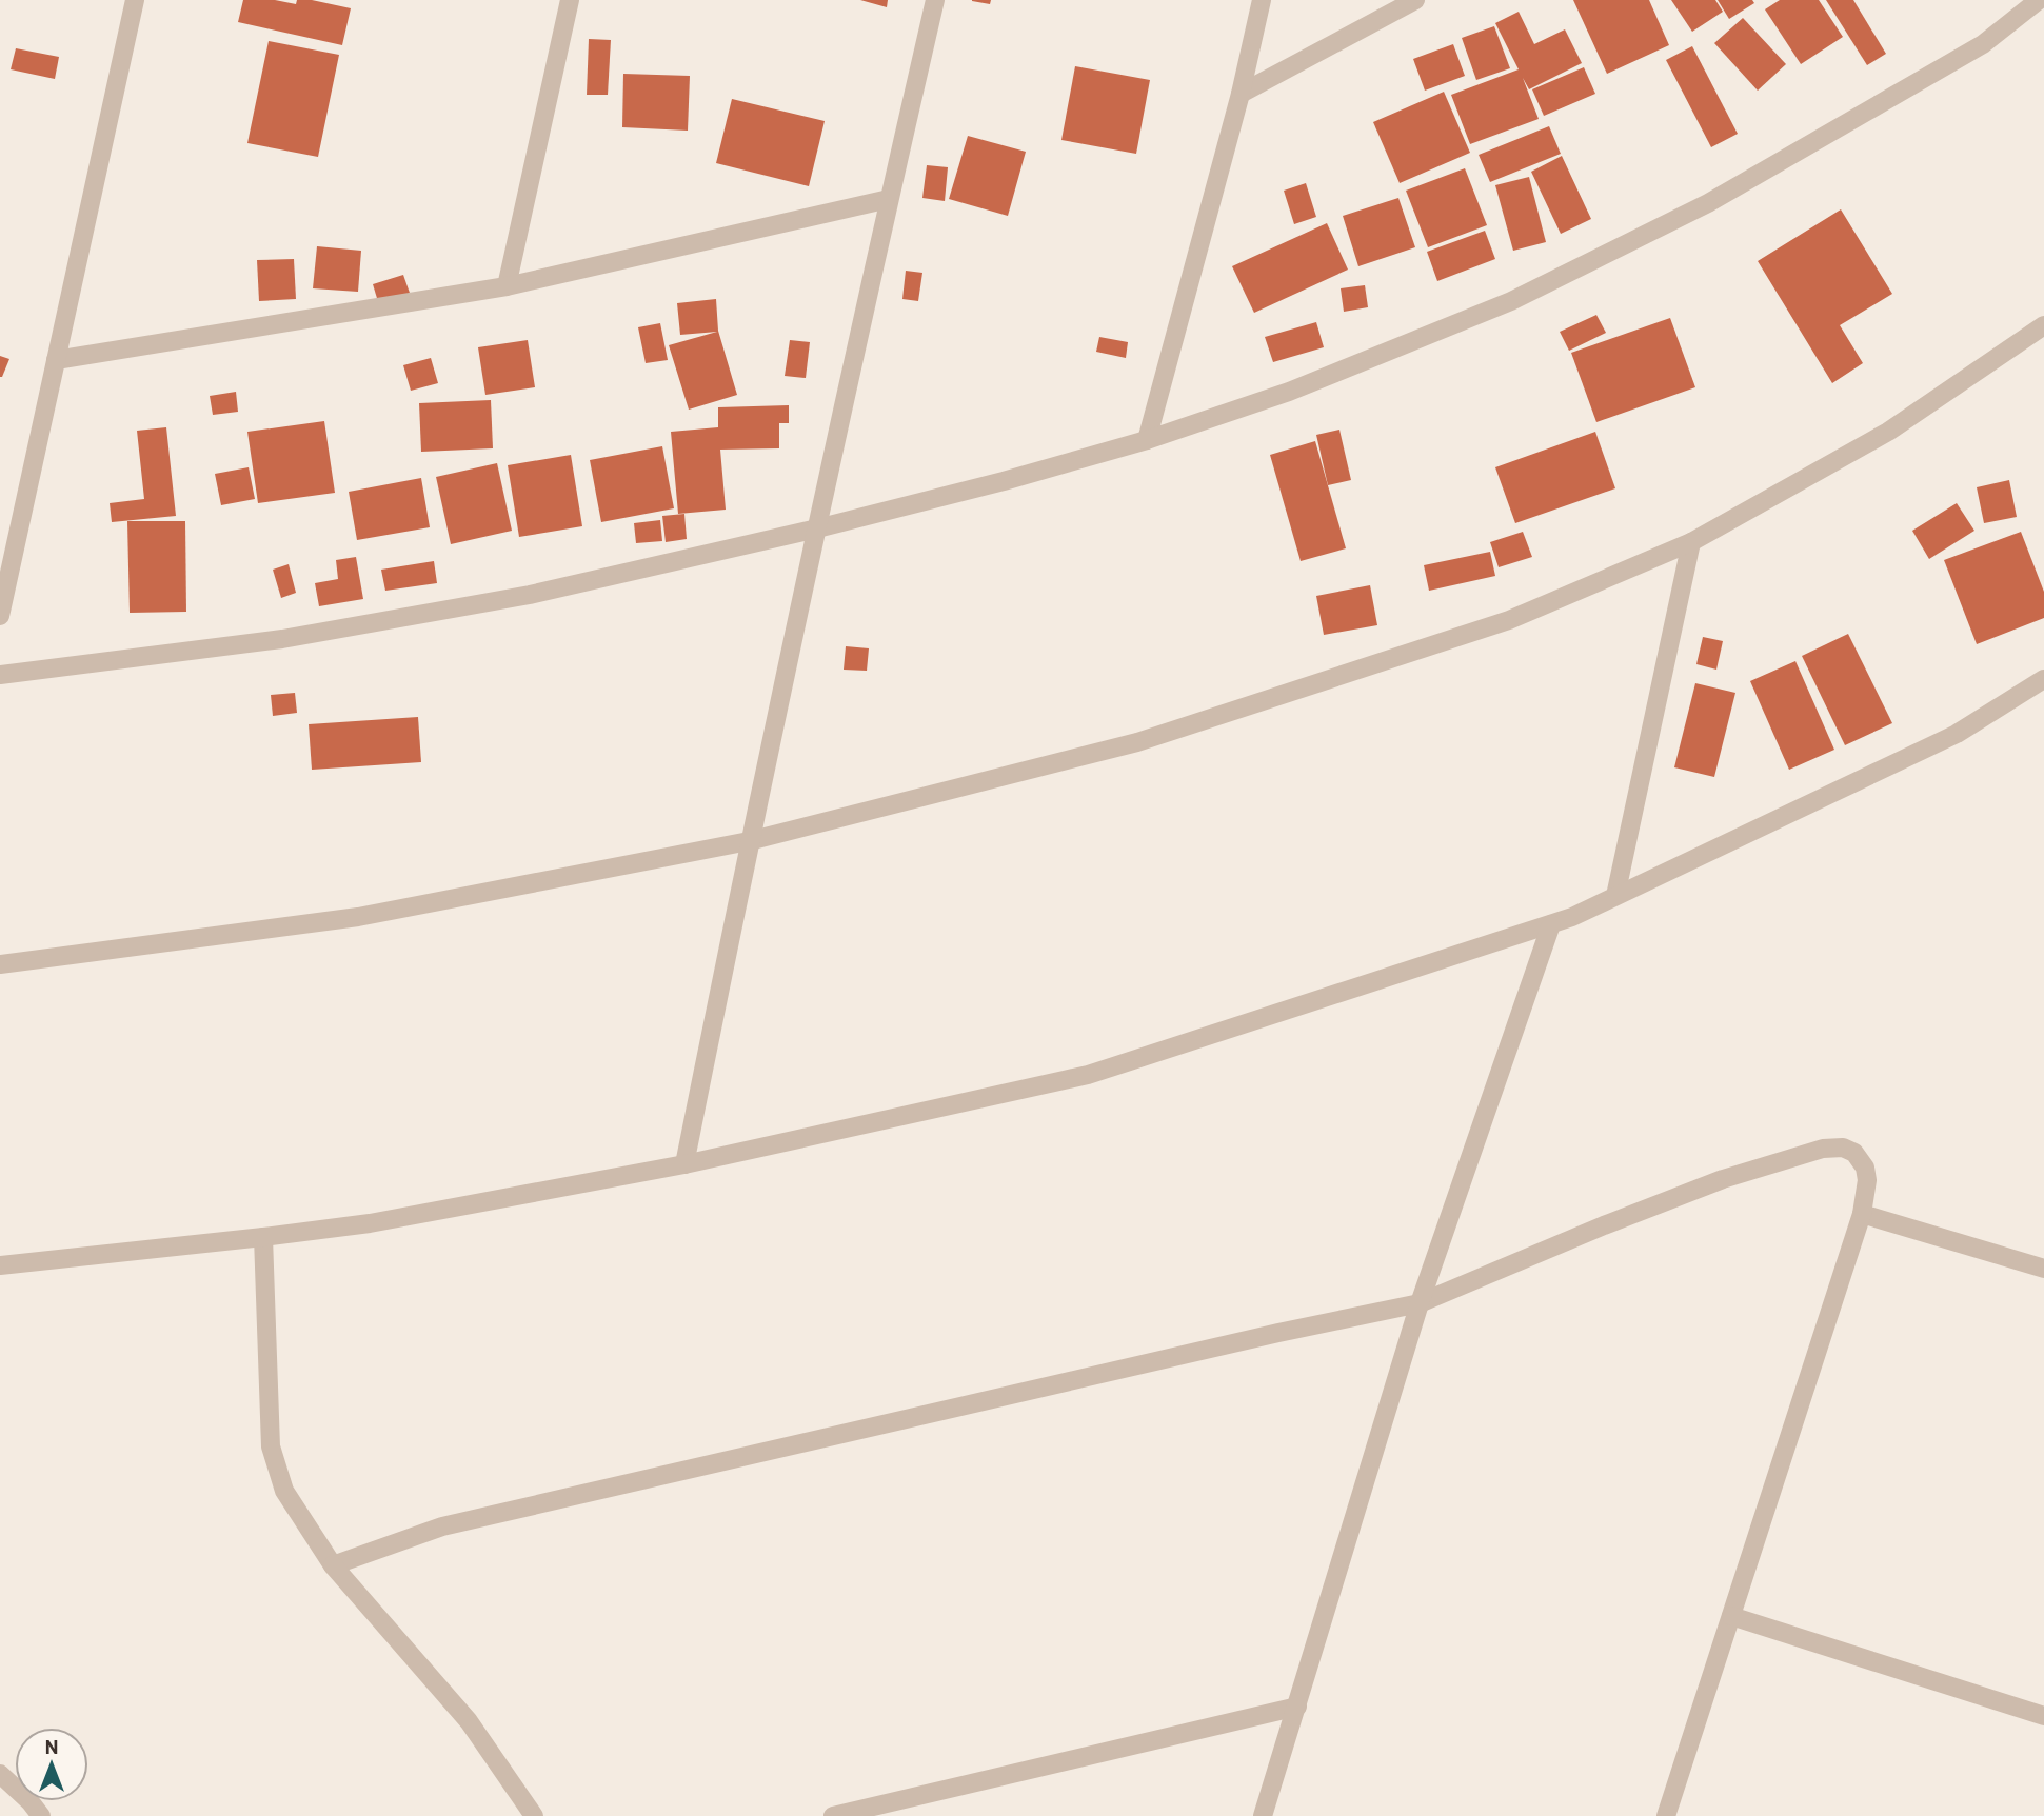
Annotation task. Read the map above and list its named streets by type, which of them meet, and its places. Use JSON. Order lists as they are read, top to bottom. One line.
{"north":"top"}
